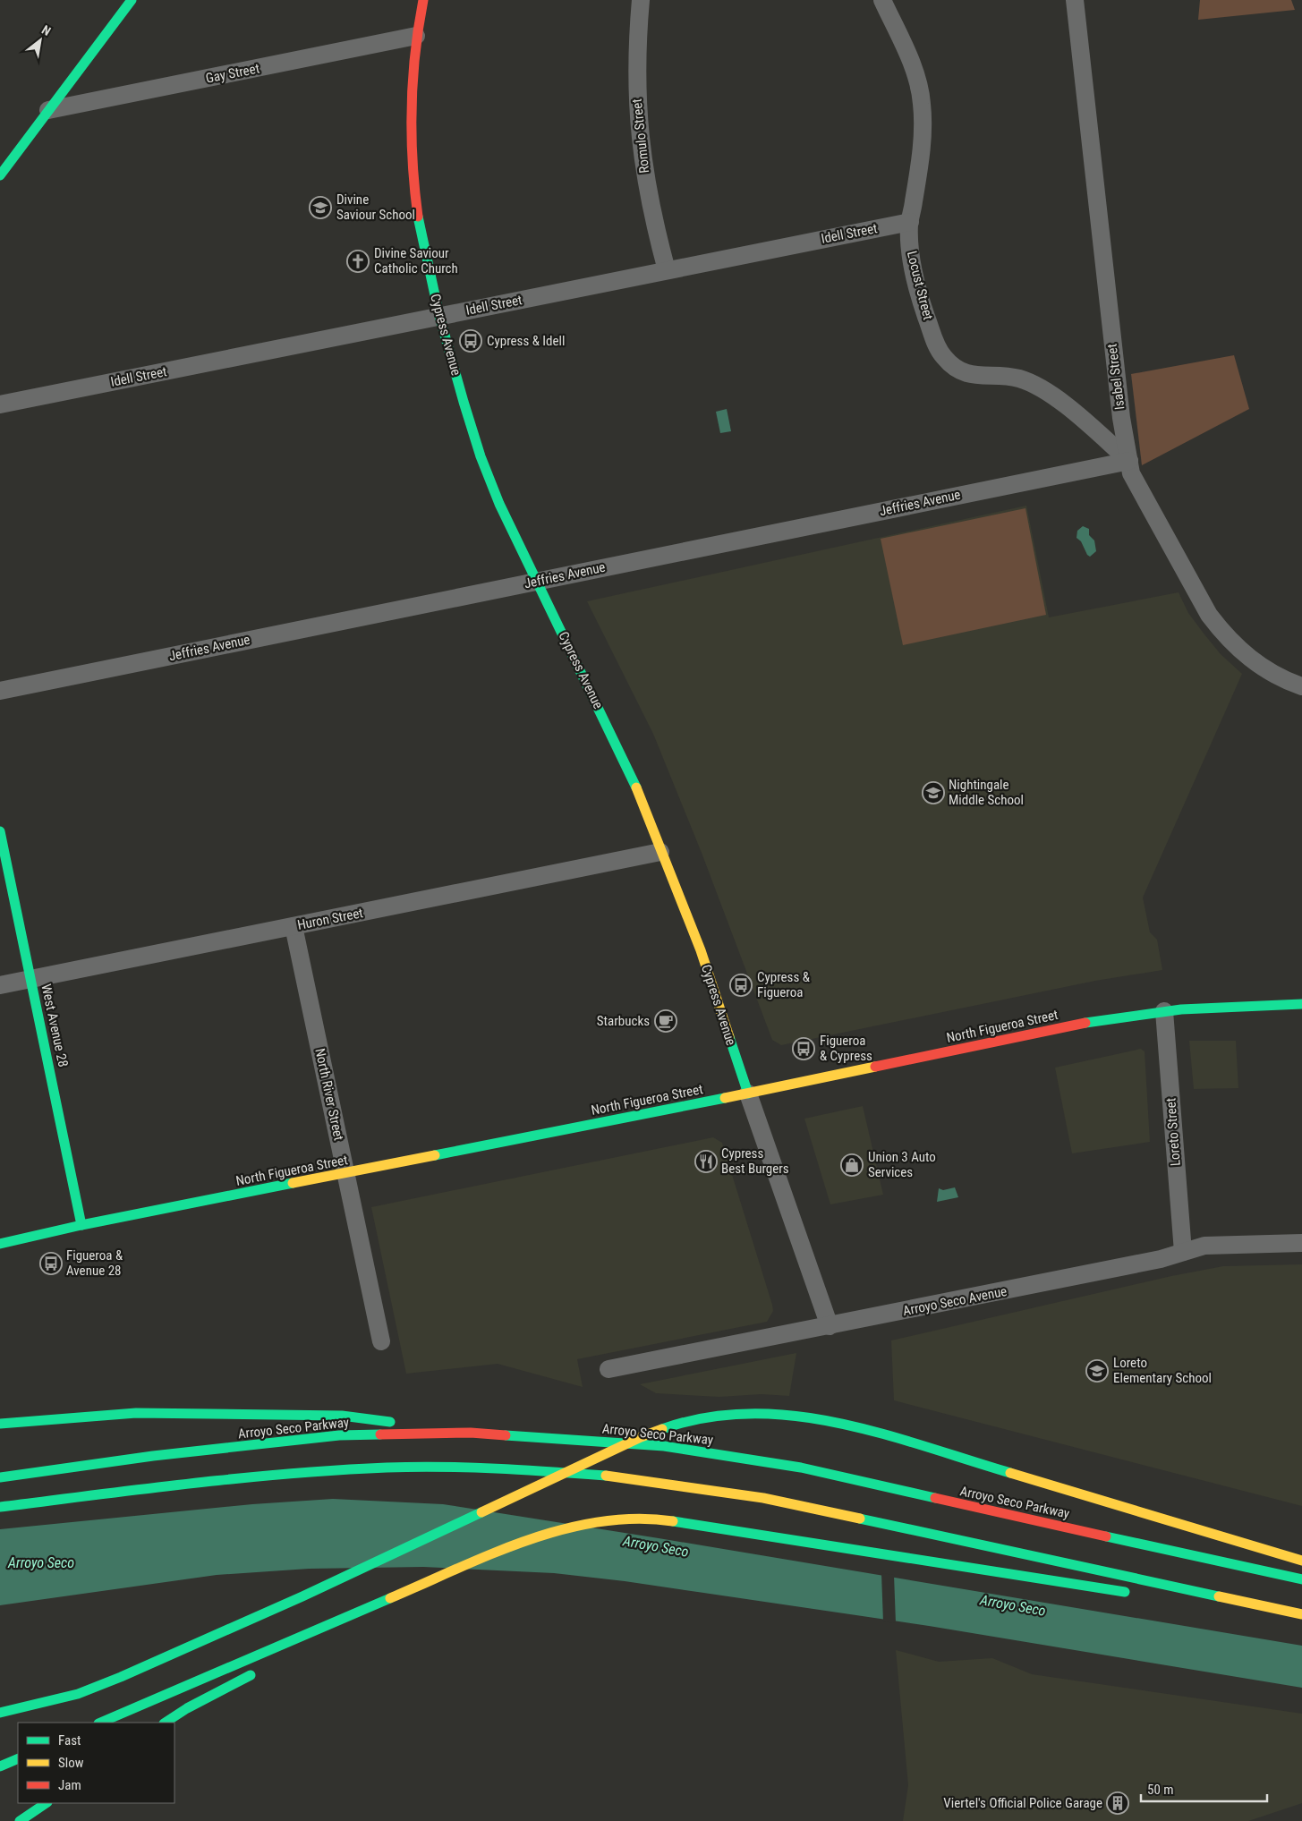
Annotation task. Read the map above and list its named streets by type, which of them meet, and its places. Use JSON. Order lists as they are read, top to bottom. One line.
{"streets":{"main road":["Cypress Avenue","West Avenue 28","North Figueroa Street","Arroyo Seco Parkway"],"street":["Gay Street","Romulo Street","Idell Street","Locust Street","Isabel Street","Jeffries Avenue","Huron Street","North River Street","Loreto Street","Arroyo Seco Avenue"]},"crossings":[["Gay Street","Cypress Avenue"],["Romulo Street","Idell Street"],["Idell Street","Locust Street"],["Idell Street","Cypress Avenue"],["Locust Street","Isabel Street"],["Locust Street","Jeffries Avenue"],["Cypress Avenue","Jeffries Avenue"],["Cypress Avenue","Huron Street"],["Cypress Avenue","North Figueroa Street"],["Cypress Avenue","Arroyo Seco Avenue"],["Isabel Street","Jeffries Avenue"],["Huron Street","West Avenue 28"],["Huron Street","North River Street"],["West Avenue 28","North Figueroa Street"],["North Figueroa Street","North River Street"],["North Figueroa Street","Loreto Street"],["Loreto Street","Arroyo Seco Avenue"]],"water":["Arroyo Seco"],"places":{"school or university":["Divine Saviour School","Nightingale Middle School","Loreto Elementary School"],"church":["Divine Saviour Catholic Church"],"bus stop":["Cypress & Idell","Cypress & Figueroa","Figueroa & Cypress","Figueroa & Avenue 28"],"cafe":["Starbucks"],"restaurant":["Cypress Best Burgers"],"shop":["Union 3 Auto Services"],"building":["Viertel's Official Police Garage"]},"legend":["Fast","Slow","Jam"],"scale_bar":"50 m","north":"top right"}
